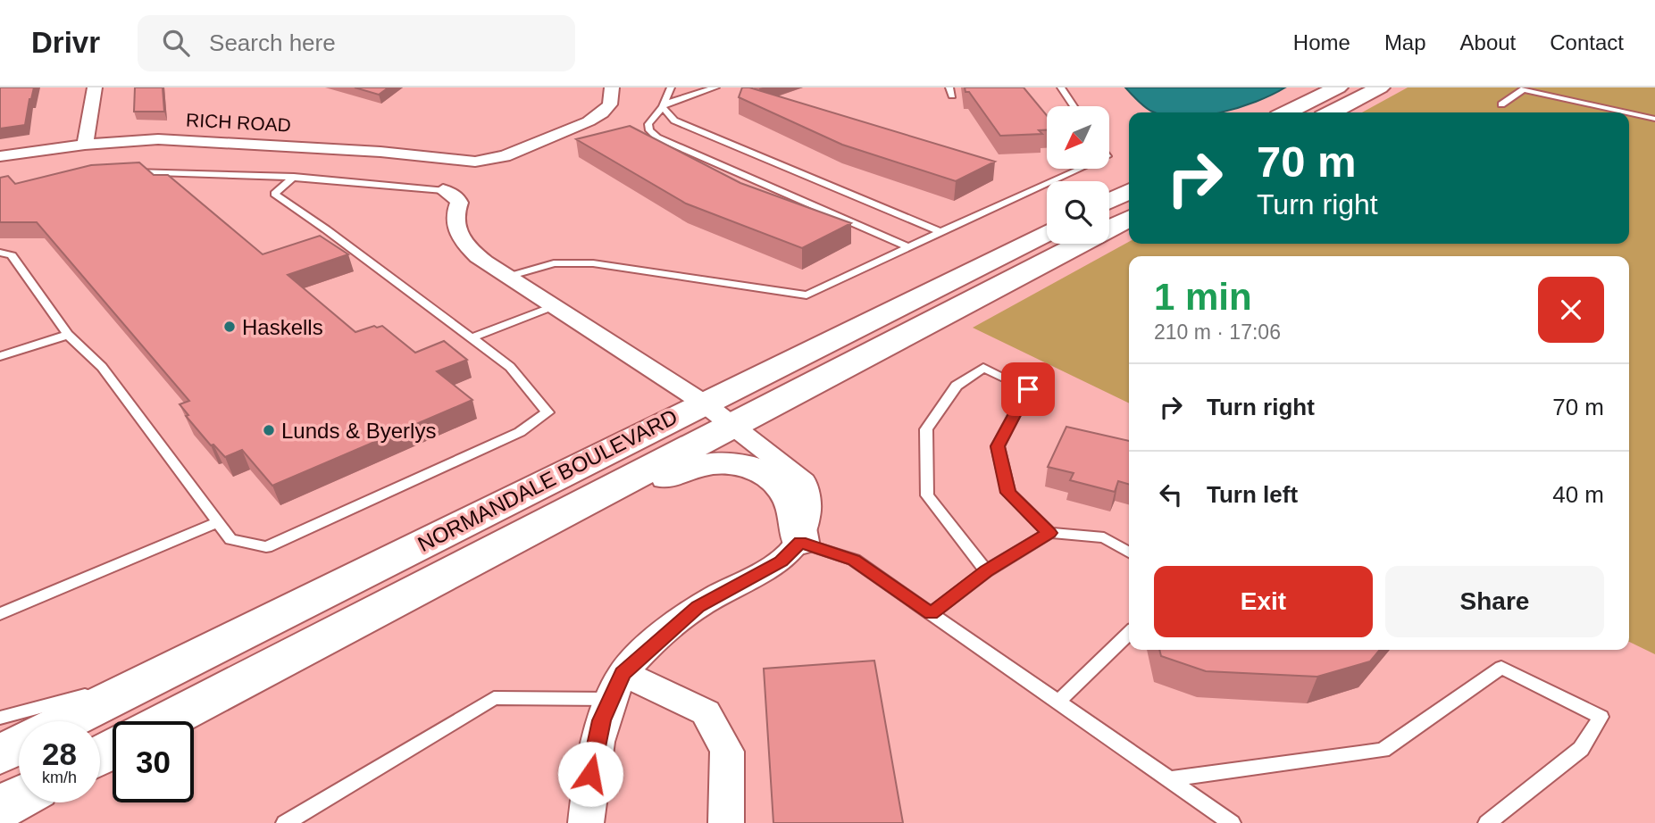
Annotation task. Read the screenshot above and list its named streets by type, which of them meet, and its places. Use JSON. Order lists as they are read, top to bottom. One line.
{"streets":{"main road":["NORMANDALE BOULEVARD"],"street":["RICH ROAD"]},"places":["Haskells","Lunds & Byerlys"],"north":"bottom left","page":{"header":"Drivr","search":"Search here","nav":["Home","Map","About","Contact"],"turn":["70 m","Turn right"],"heading":["1 min","210 m · 17:06"],"list":[{"name":"Turn right","value":"70 m"},{"name":"Turn left","value":"40 m"}],"buttons":["Exit","Share"],"speed":"28 km/h","limit":"30"}}
